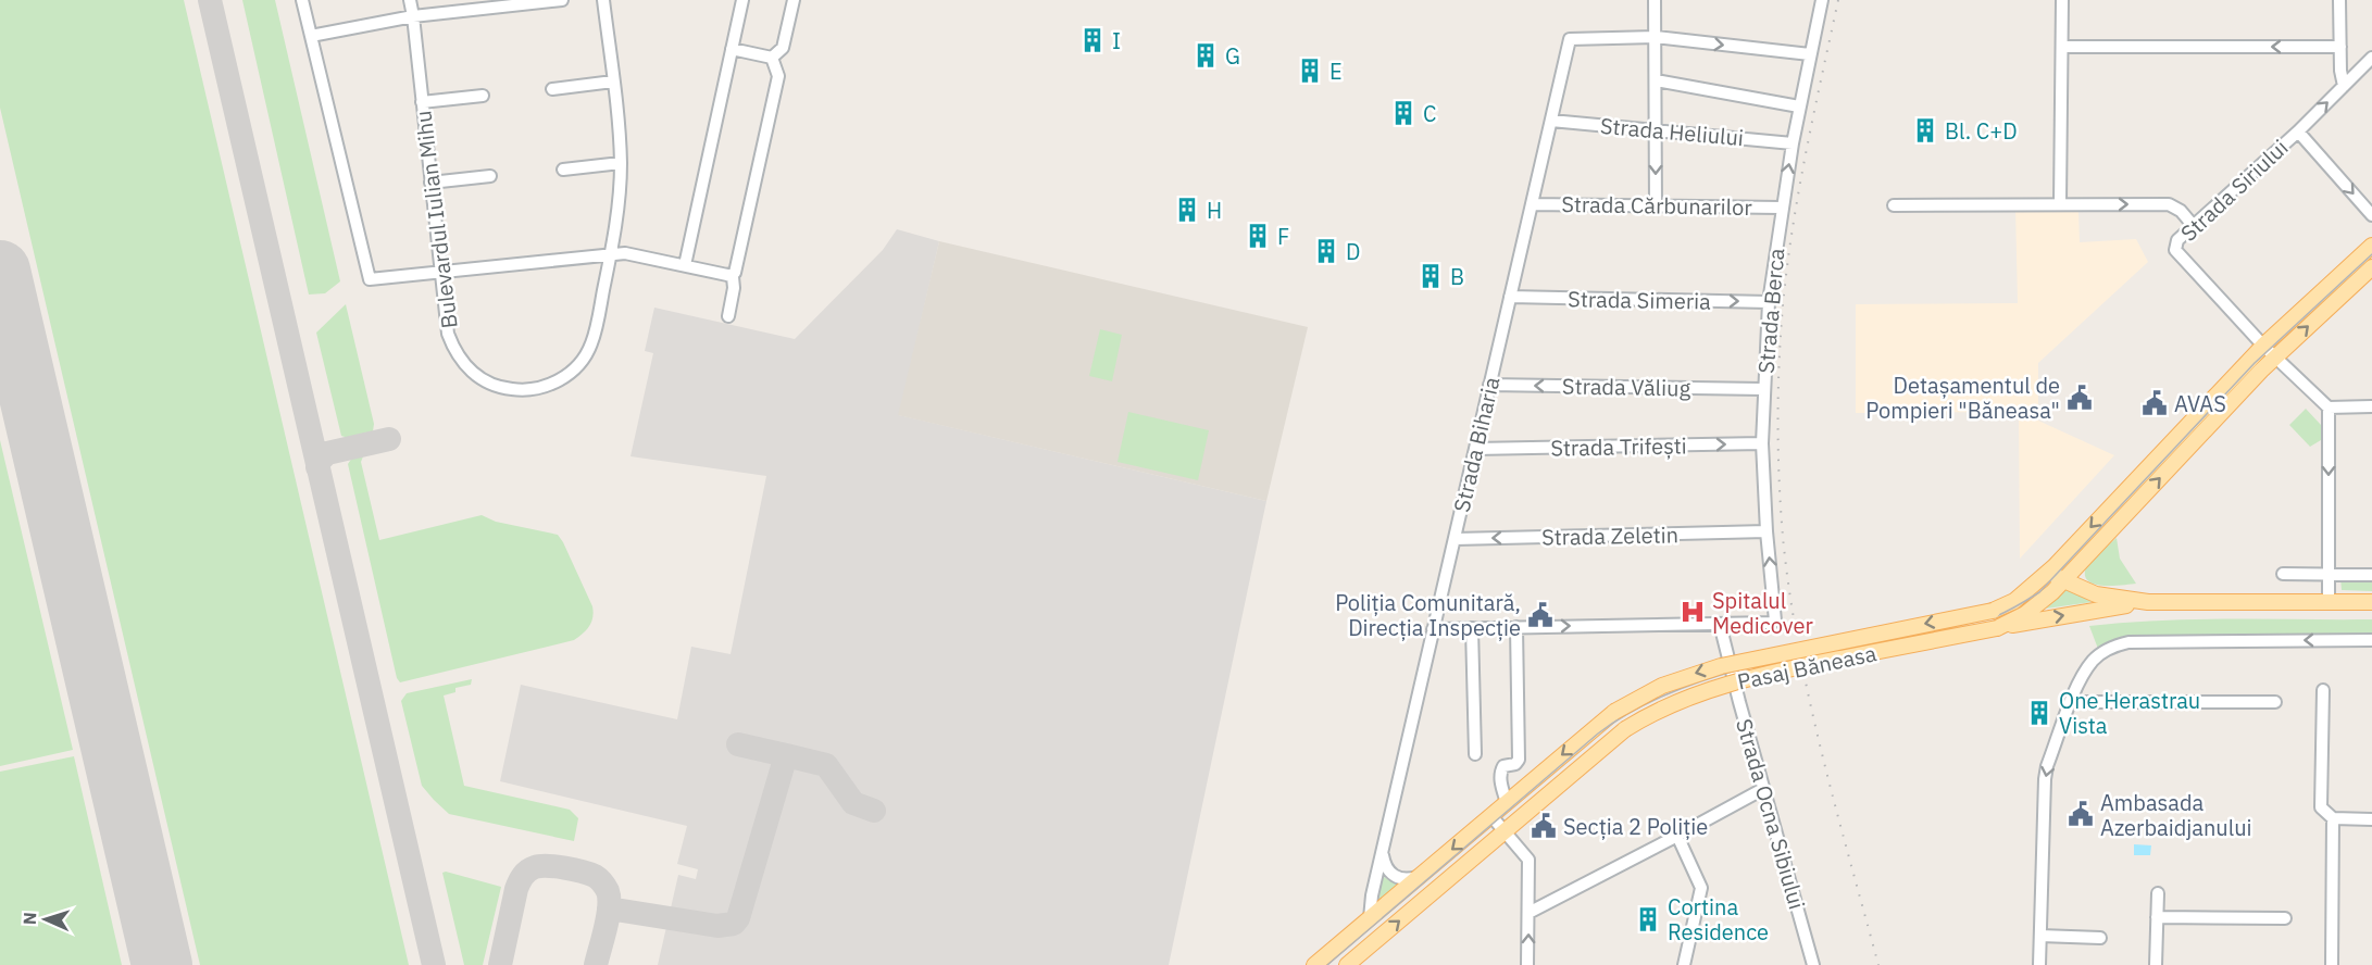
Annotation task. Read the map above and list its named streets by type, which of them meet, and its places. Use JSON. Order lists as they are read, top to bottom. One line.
{"streets":{"main road":["Pasaj Băneasa"],"street":["Strada Heliului","Strada Siriului","Strada Cărbunarilor","Bulevardul Iulian Mihu","Strada Simeria","Strada Berca","Strada Văliug","Strada Biharia","Strada Trifești","Strada Zeletin","Strada Ocna Sibiului"]},"crossings":[["Strada Heliului","Strada Berca"],["Strada Heliului","Strada Biharia"],["Strada Siriului","Pasaj Băneasa"],["Strada Cărbunarilor","Strada Berca"],["Strada Cărbunarilor","Strada Biharia"],["Strada Simeria","Strada Berca"],["Strada Simeria","Strada Biharia"],["Strada Berca","Strada Văliug"],["Strada Berca","Strada Trifești"],["Strada Berca","Strada Zeletin"],["Strada Berca","Strada Ocna Sibiului"],["Strada Văliug","Strada Biharia"],["Strada Biharia","Strada Trifești"],["Strada Biharia","Strada Zeletin"],["Strada Biharia","Pasaj Băneasa"]],"one_way":["Strada Simeria","Strada Văliug","Strada Trifești"],"places":{"building":["I","G","E","C","Bl. C+D","H","F","D","B","One Herastrau Vista","Cortina Residence"],"public building":["Detașamentul de Pompieri \"Băneasa\"","AVAS","Poliția Comunitară, Direcția Inspecție","Ambasada Azerbaidjanului","Secția 2 Poliție"],"hospital":["Spitalul Medicover"]},"north":"left"}
